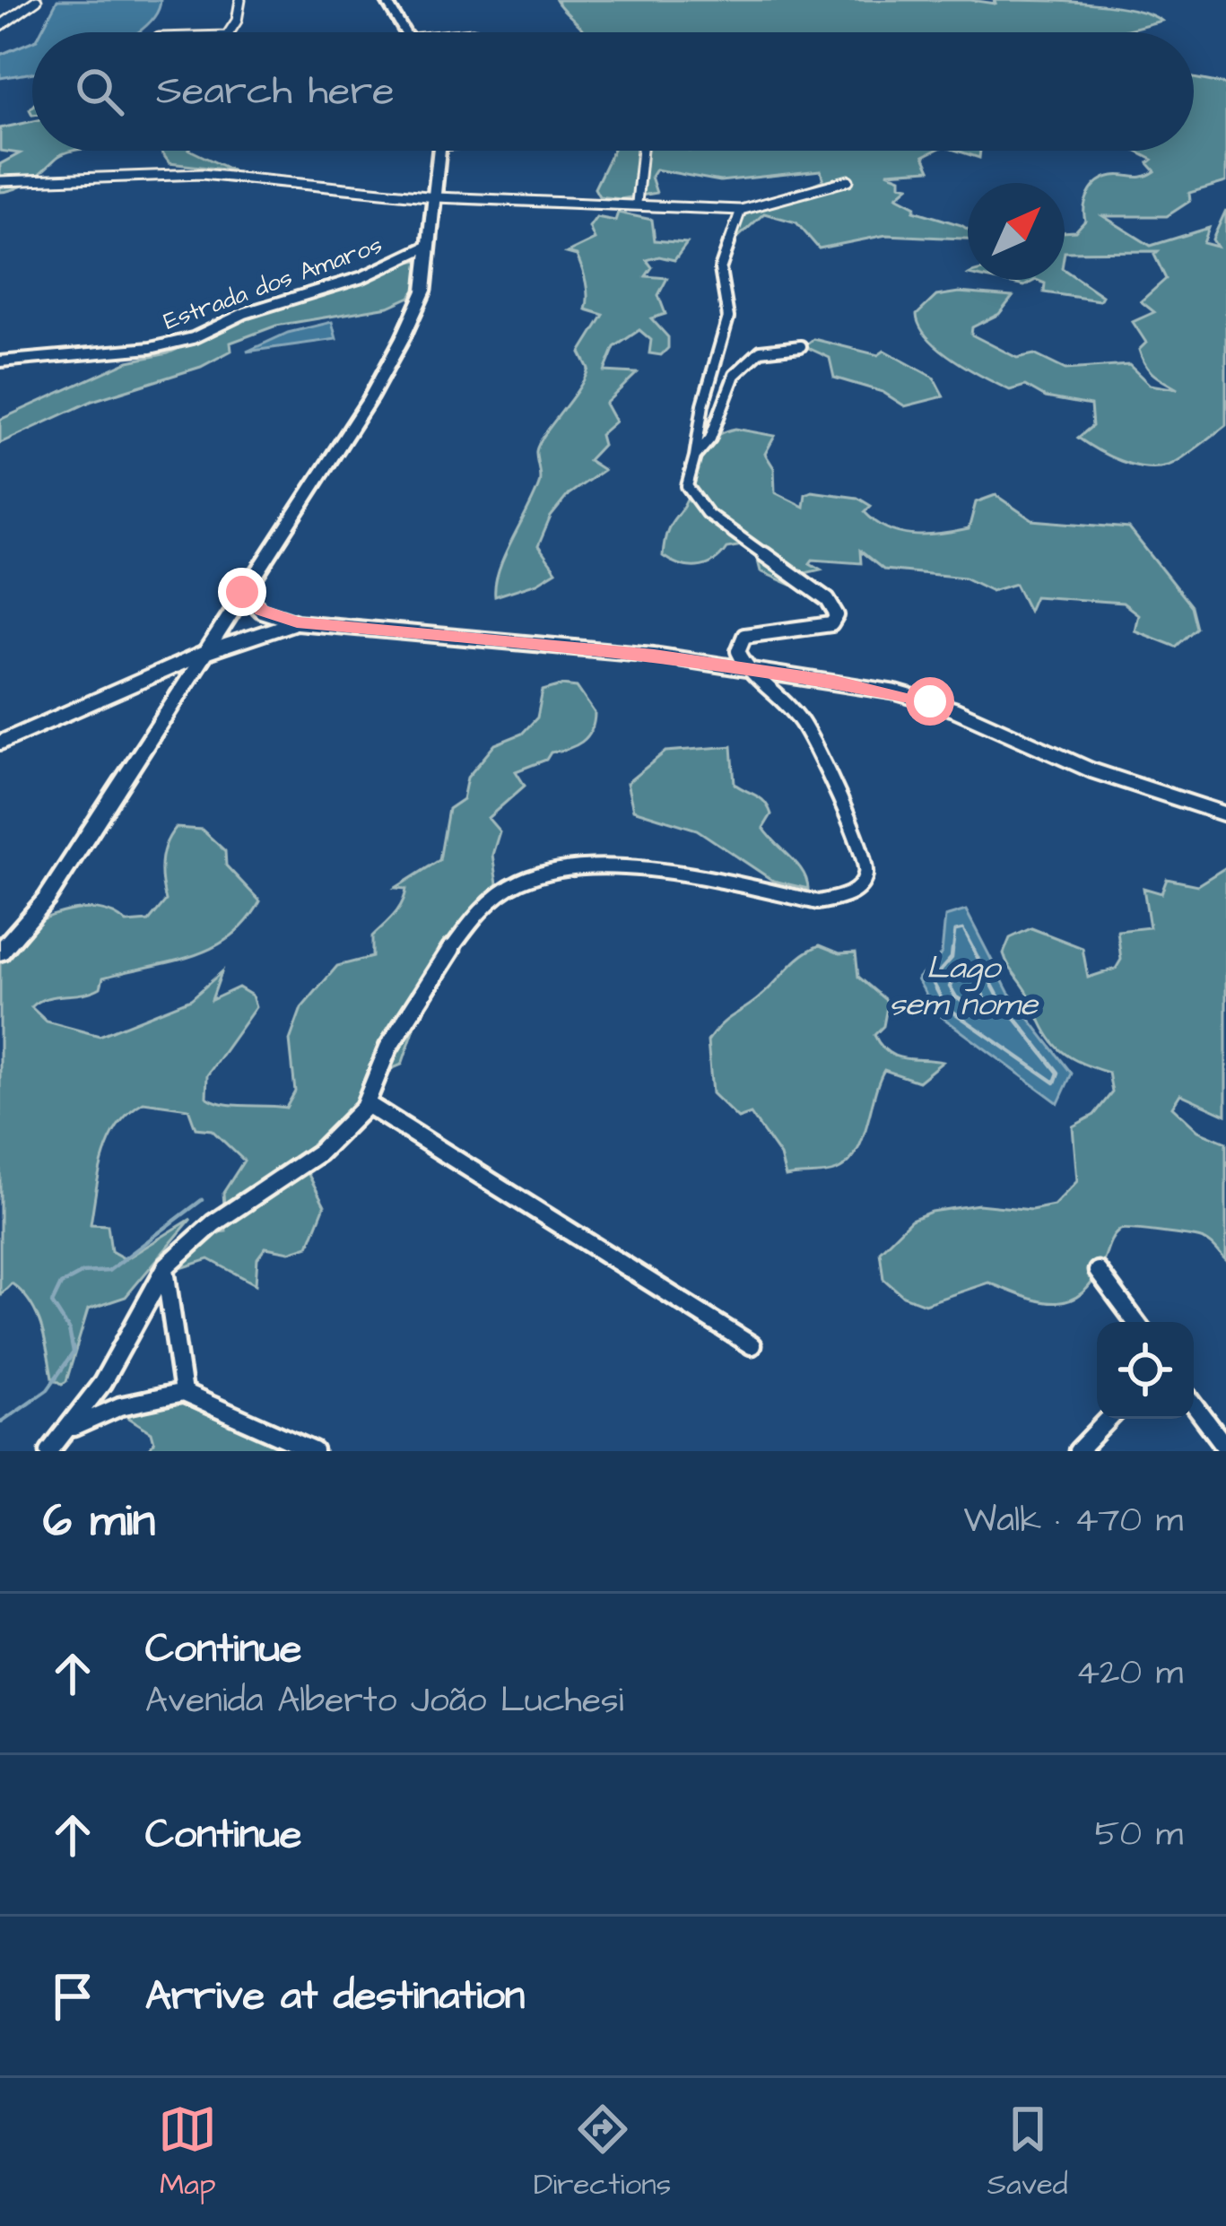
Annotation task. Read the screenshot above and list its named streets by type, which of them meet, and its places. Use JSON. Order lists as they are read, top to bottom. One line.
{"streets":{"street":["Estrada dos Amaros"]},"water":["Lago sem nome"],"north":"top right","page":{"search":"Search here","heading":["6 min","Walk · 470 m"],"list":[["Continue","Avenida Alberto João Luchesi","420 m"],["Continue","50 m"],"Arrive at destination"],"nav":["Map","Directions","Saved"]}}
